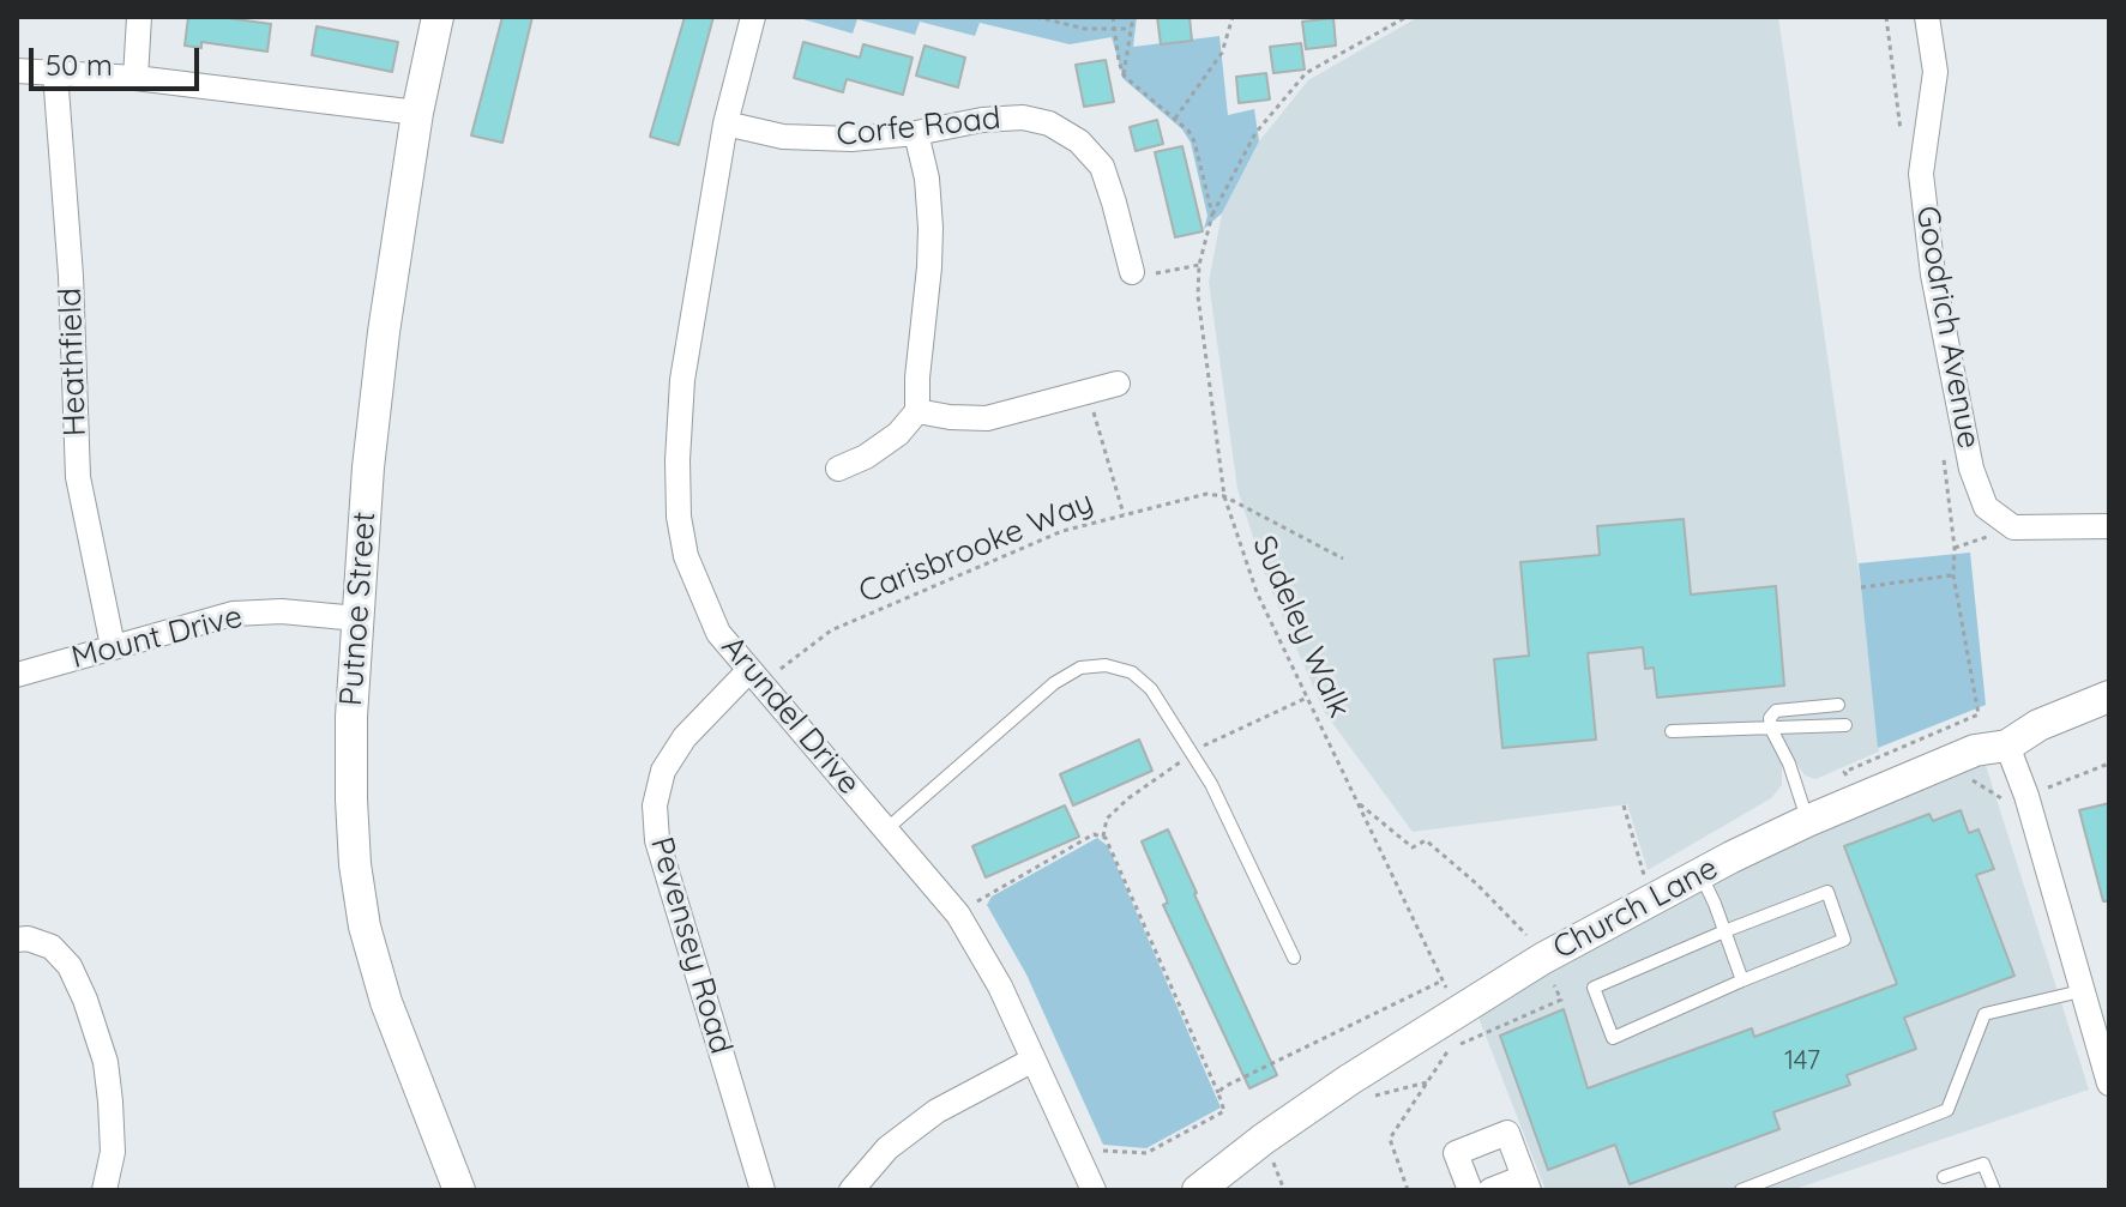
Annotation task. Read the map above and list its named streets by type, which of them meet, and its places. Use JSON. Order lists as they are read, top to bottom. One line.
{"streets":{"street":["Corfe Road","Goodrich Avenue","Heathfield","Putnoe Street","Mount Drive","Arundel Drive","Church Lane","Pevensey Road"],"path":["Carisbrooke Way","Sudeley Walk"]},"crossings":[["Corfe Road","Arundel Drive"],["Heathfield","Mount Drive"],["Carisbrooke Way","Sudeley Walk"],["Carisbrooke Way","Arundel Drive"],["Carisbrooke Way","Pevensey Road"],["Putnoe Street","Mount Drive"],["Sudeley Walk","Church Lane"],["Arundel Drive","Pevensey Road"]],"house_numbers":["147"],"scale_bar":"50 m"}
